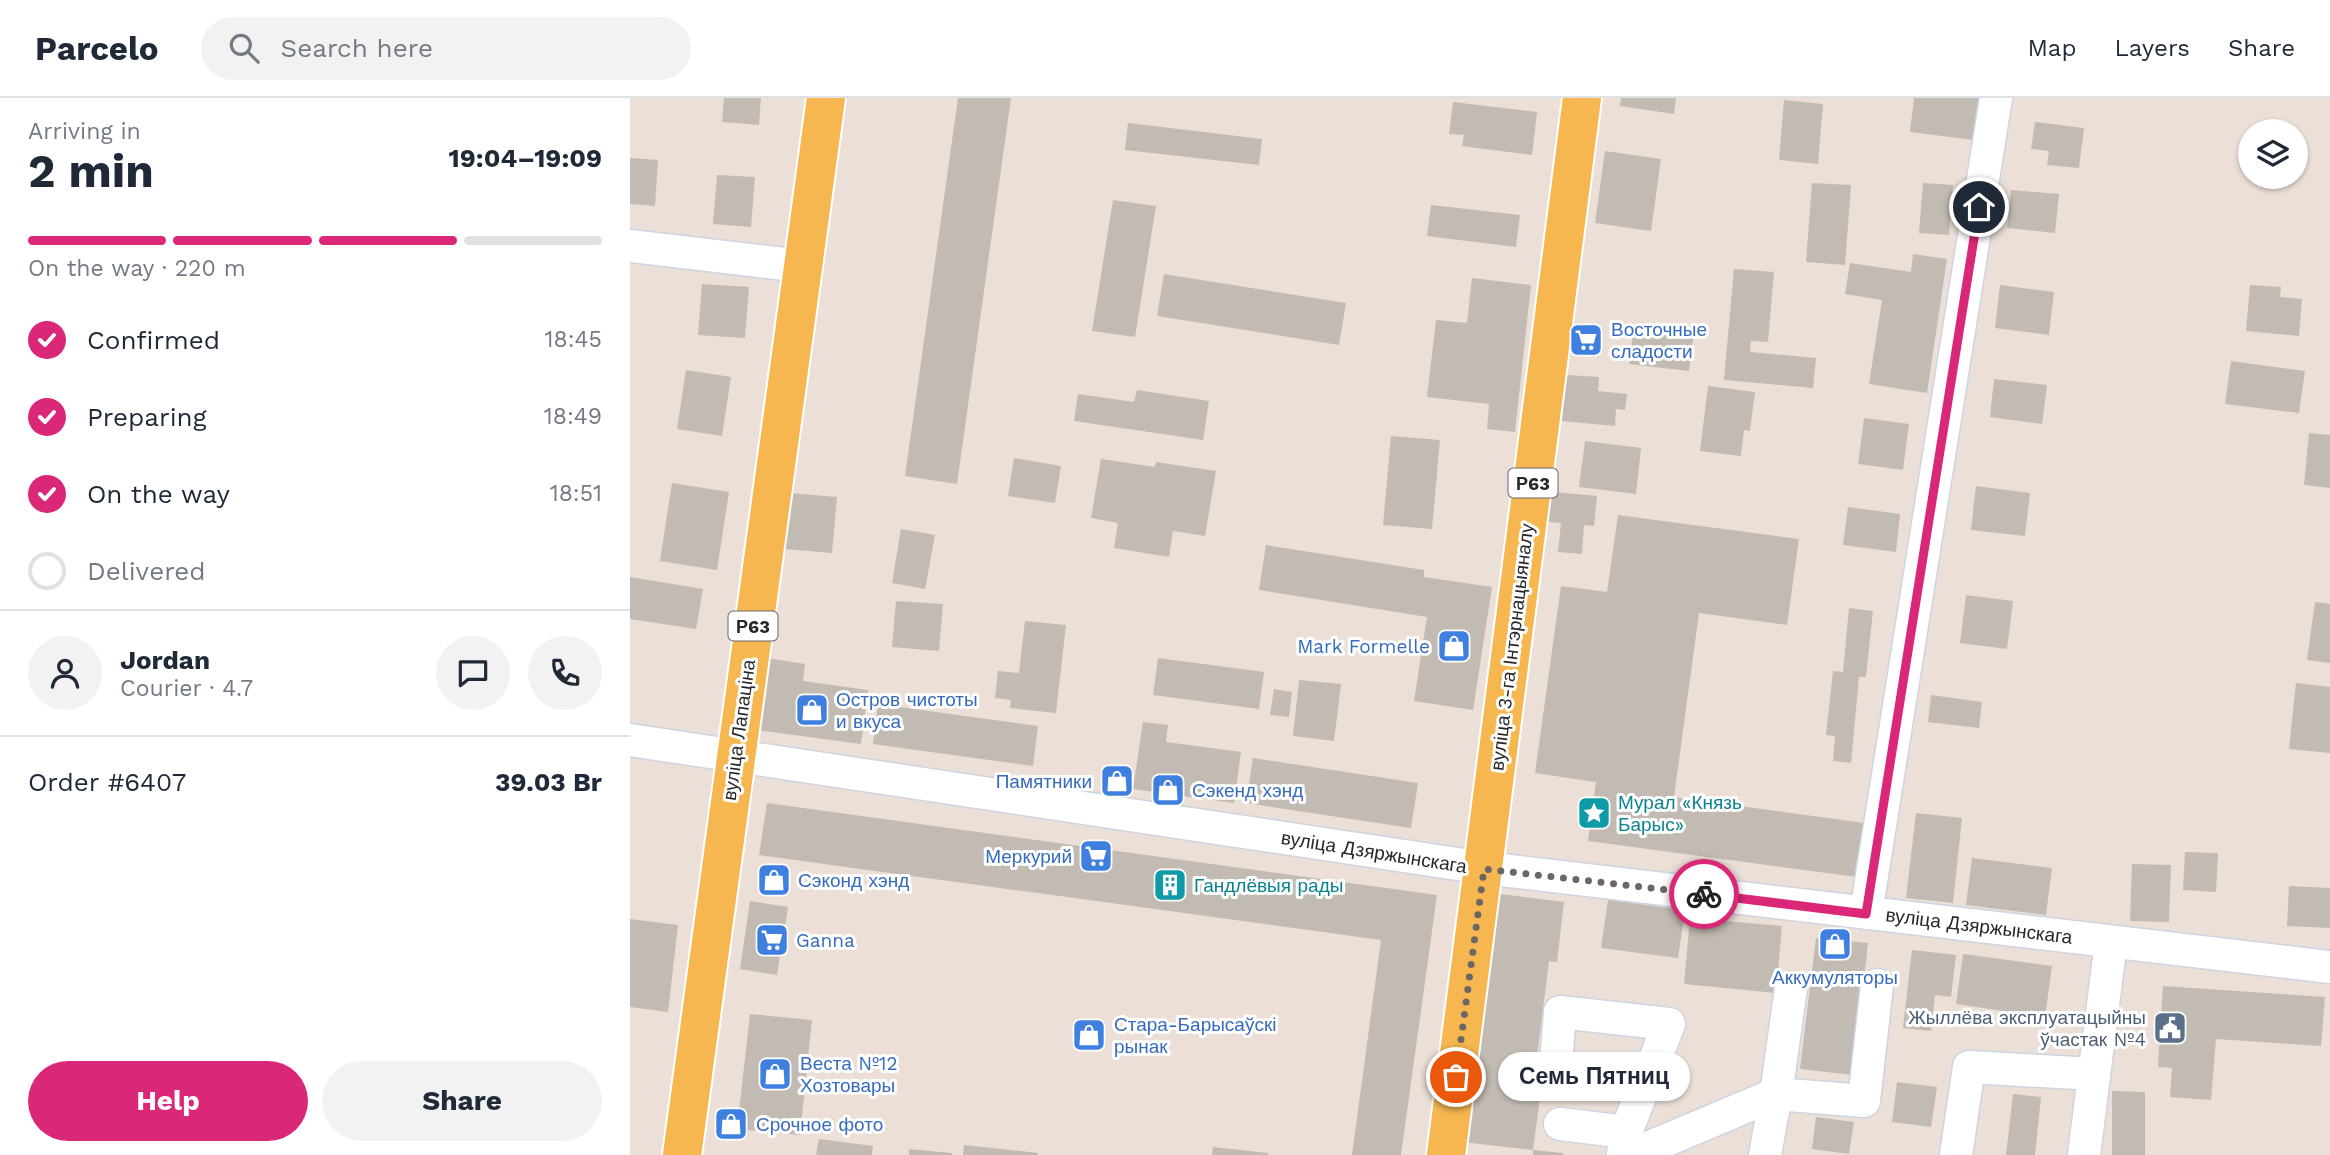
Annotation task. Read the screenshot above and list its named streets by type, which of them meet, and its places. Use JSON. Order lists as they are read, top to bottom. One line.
{"streets":{"main road":["Р63","вуліца 3-га Інтэрнацыяналу","вуліца Лапаціна"],"street":["вуліца Дзяржынскага"]},"crossings":[["вуліца 3-га Інтэрнацыяналу","вуліца Дзяржынскага"],["вуліца Лапаціна","вуліца Дзяржынскага"]],"places":{"supermarket":["Восточные сладости","Меркурий","Ganna"],"shop":["Mark Formelle","Остров чистоты и вкуса","Памятники","Сэкенд хэнд","Сэконд хэнд","Аккумуляторы","Стара-Барысаўскі рынак","Веста №12 Хозтовары","Срочное фото"],"place":["Мурал «Князь Барыс»"],"building":["Гандлёвыя рады"],"public building":["Жыллёва эксплуатацыйны ўчастак №4"],"other":["Семь Пятниц"]},"page":{"header":"Parcelo","search":"Search here","nav":["Map","Layers","Share"],"heading":["2 min","Arriving in","19:04–19:09"],"panel":["Jordan","Courier · 4.7","Order #6407","39.03 Br"],"bar":"On the way · 220 m","list":[["Confirmed","18:45"],["Preparing","18:49"],["On the way","18:51"],"Delivered"],"buttons":["Help","Share"],"bubble":"Семь Пятниц"}}
